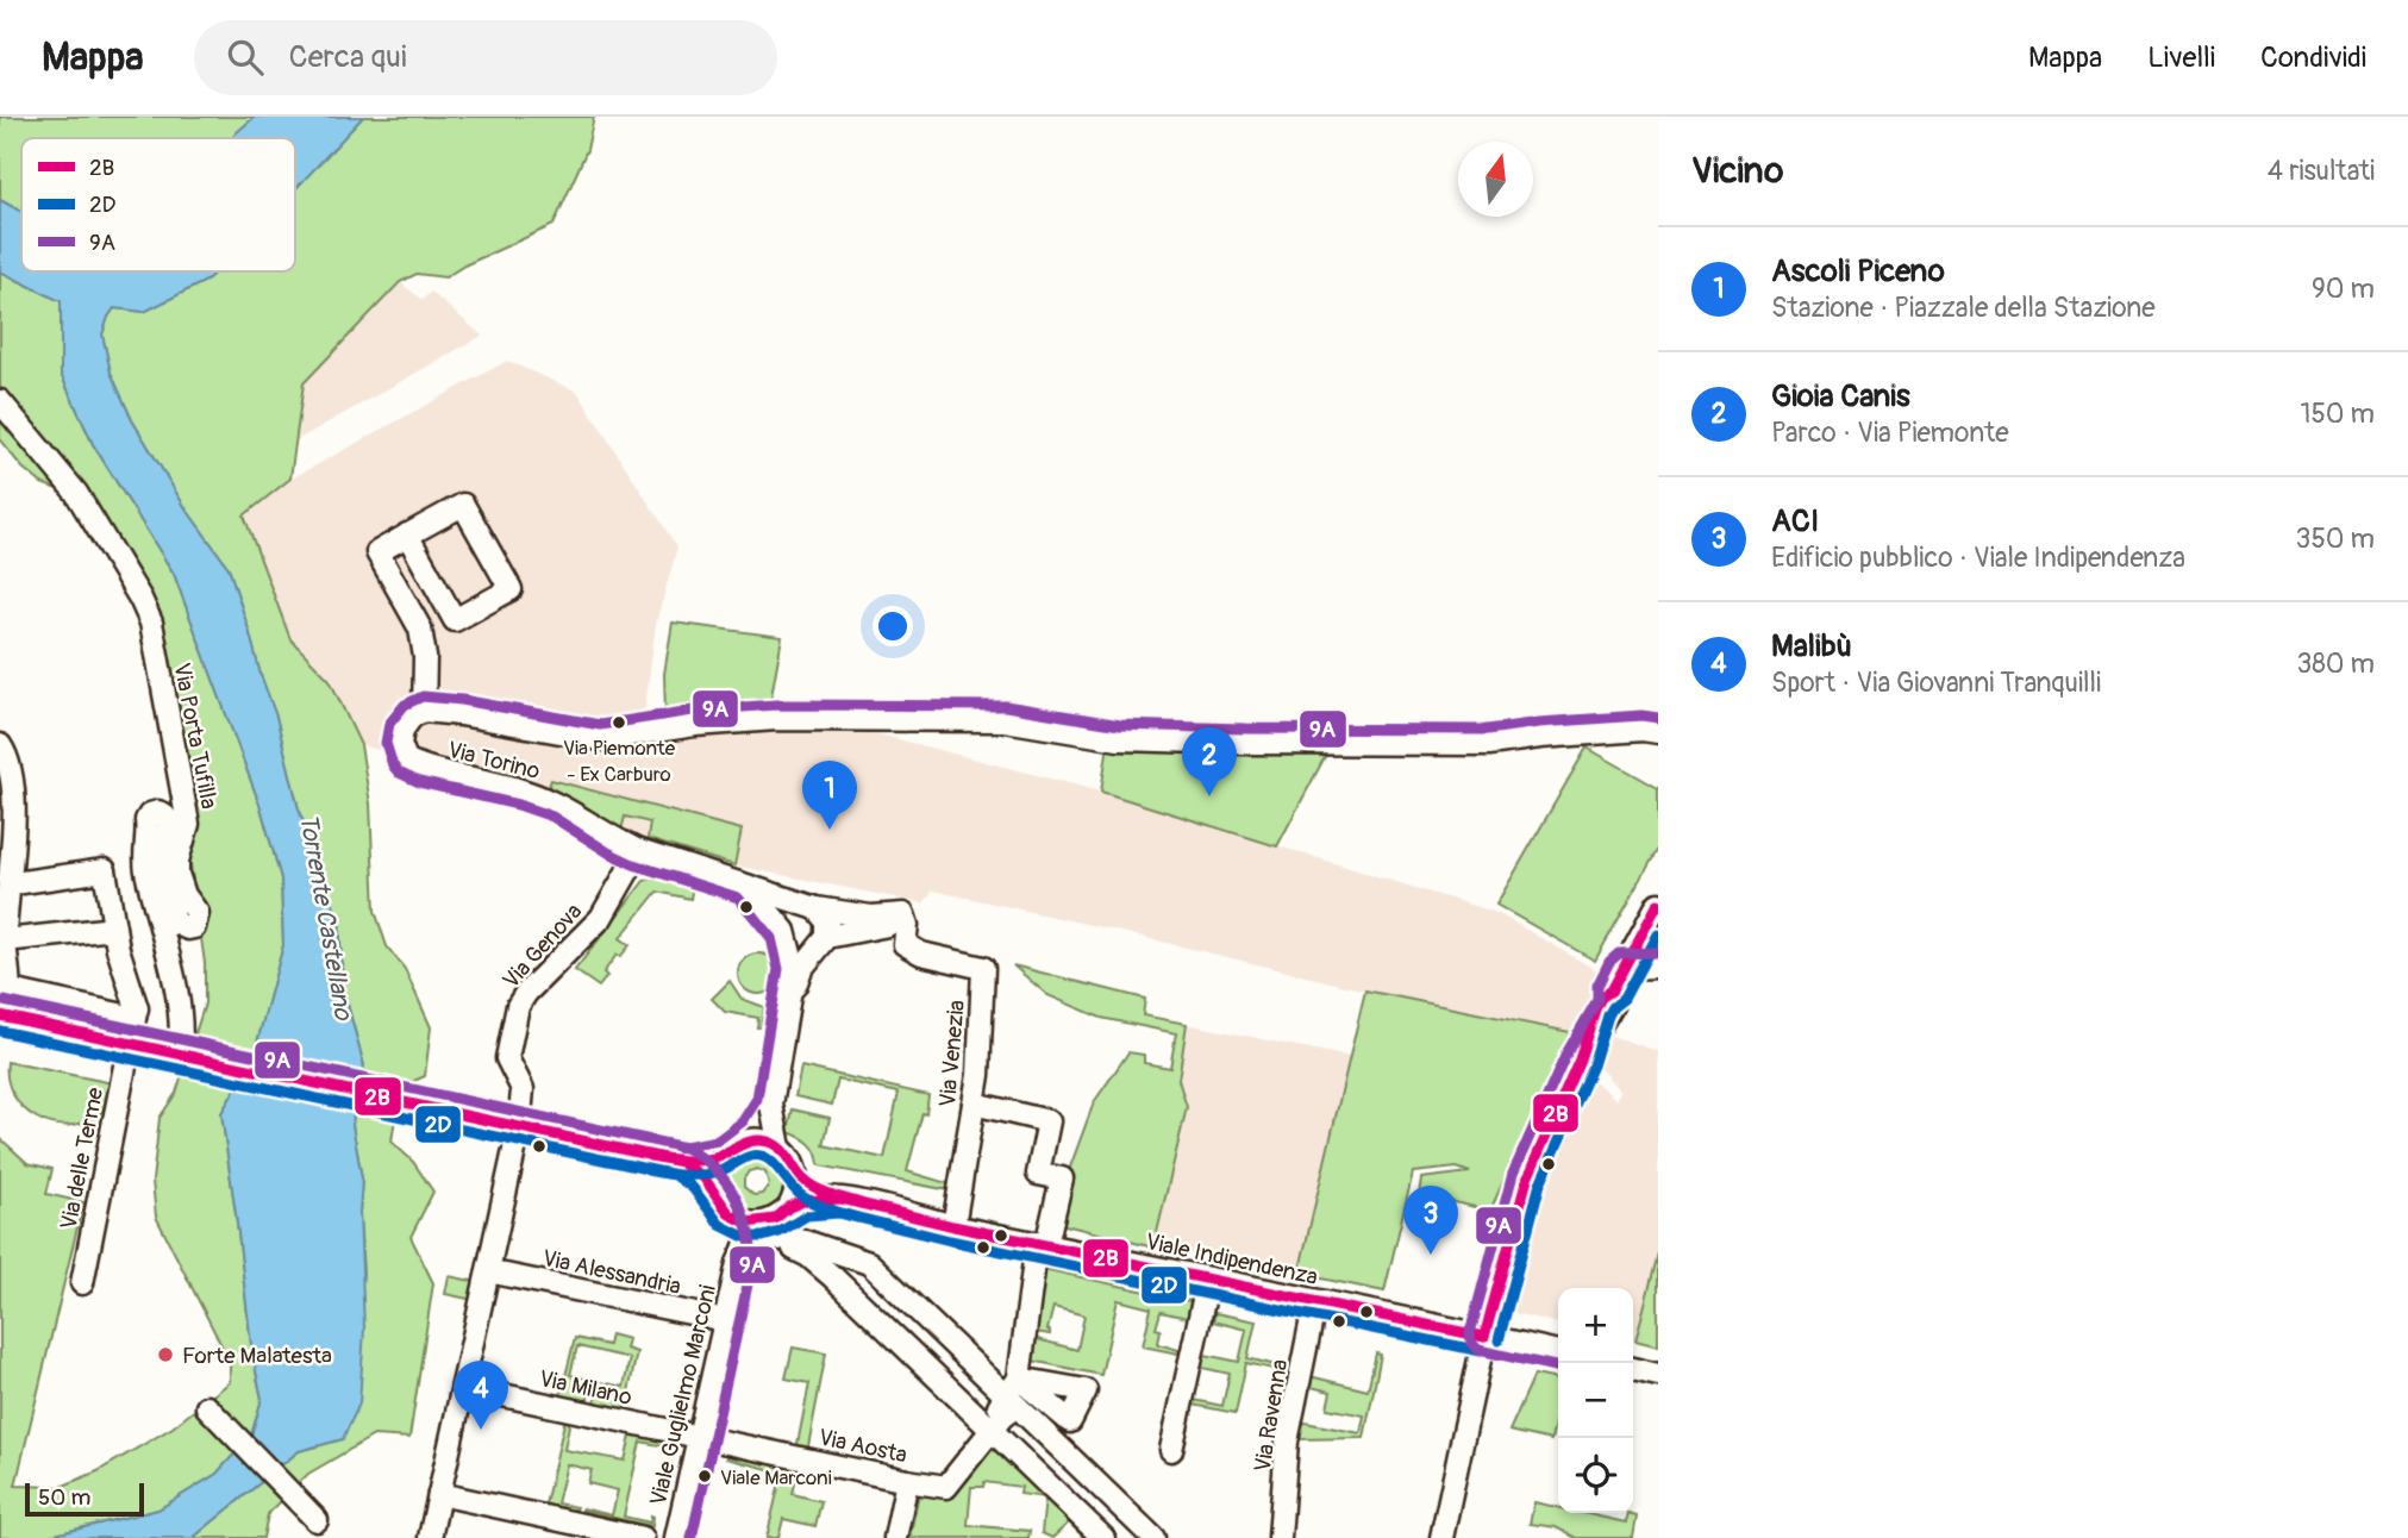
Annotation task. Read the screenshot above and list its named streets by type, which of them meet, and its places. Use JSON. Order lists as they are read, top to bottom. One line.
{"streets":{"street":["Via Porta Tufilla","Via Torino","Via Genova","Via Venezia","Via delle Terme","Viale Indipendenza","Via Alessandria","Via Milano","Viale Guglielmo Marconi","Via Ravenna","Via Aosta"]},"crossings":[["Via Torino","Via Genova"],["Via Genova","Via Alessandria"],["Via Genova","Via Milano"],["Via Venezia","Viale Indipendenza"],["Viale Indipendenza","Viale Guglielmo Marconi"],["Viale Indipendenza","Via Ravenna"],["Via Alessandria","Viale Guglielmo Marconi"],["Via Milano","Viale Guglielmo Marconi"],["Via Milano","Via Aosta"],["Viale Guglielmo Marconi","Via Aosta"]],"water":["Torrente Castellano"],"places":["Via Piemonte - Ex Carburo","Forte Malatesta","Viale Marconi"],"lines":["transit line 9A","transit line 2B","transit line 2D"],"legend":["2B","2D","9A"],"scale_bar":"50 m","north":"top","page":{"header":"Mappa","search":"Cerca qui","nav":["Mappa","Livelli","Condividi"],"heading":["Vicino","4 risultati"],"list":[{"mark":"1","name":"Ascoli Piceno","note":"Stazione · Piazzale della Stazione","value":"90 m"},{"mark":"2","name":"Gioia Canis","note":"Parco · Via Piemonte","value":"150 m"},{"mark":"3","name":"ACI","note":"Edificio pubblico · Viale Indipendenza","value":"350 m"},{"mark":"4","name":"Malibù","note":"Sport · Via Giovanni Tranquilli","value":"380 m"}],"pins":["2","1","3","4"],"map_buttons":["+","−"],"scale":"50 m"}}
